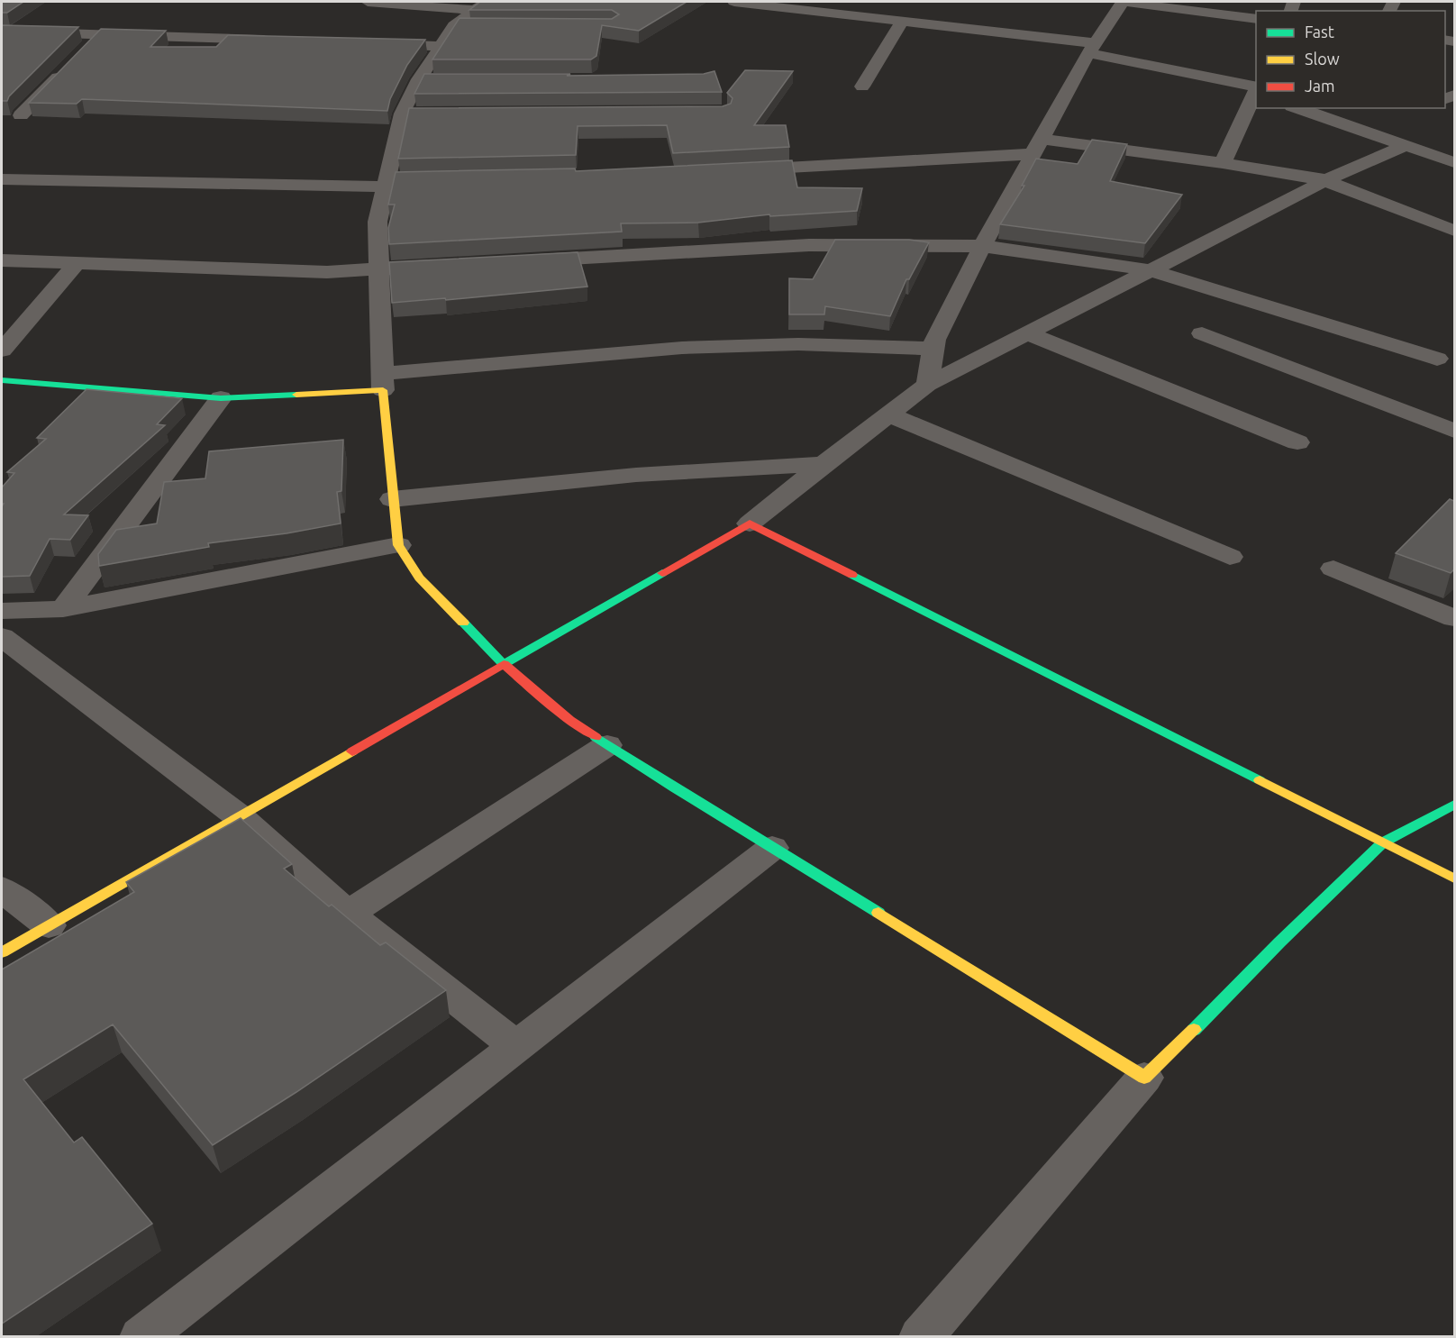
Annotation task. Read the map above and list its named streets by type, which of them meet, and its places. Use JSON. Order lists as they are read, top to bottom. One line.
{"legend":["Fast","Slow","Jam"]}
